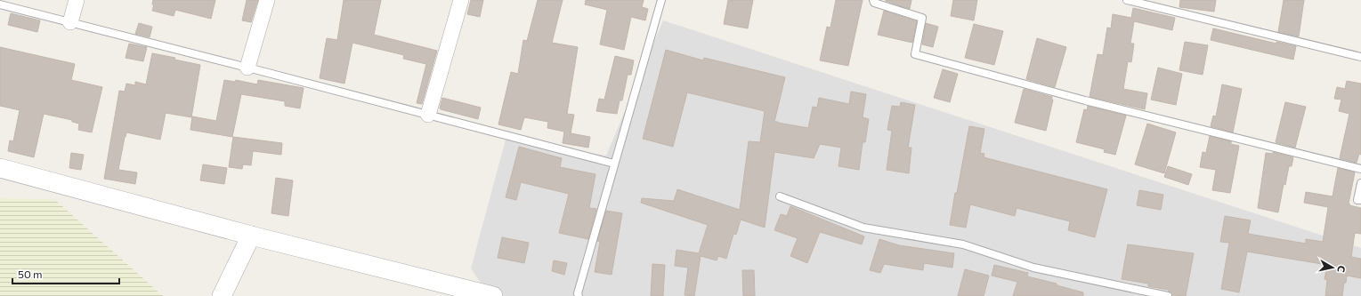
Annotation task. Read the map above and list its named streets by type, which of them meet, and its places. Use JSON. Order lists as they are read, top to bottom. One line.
{"scale_bar":"50 m","north":"right"}
